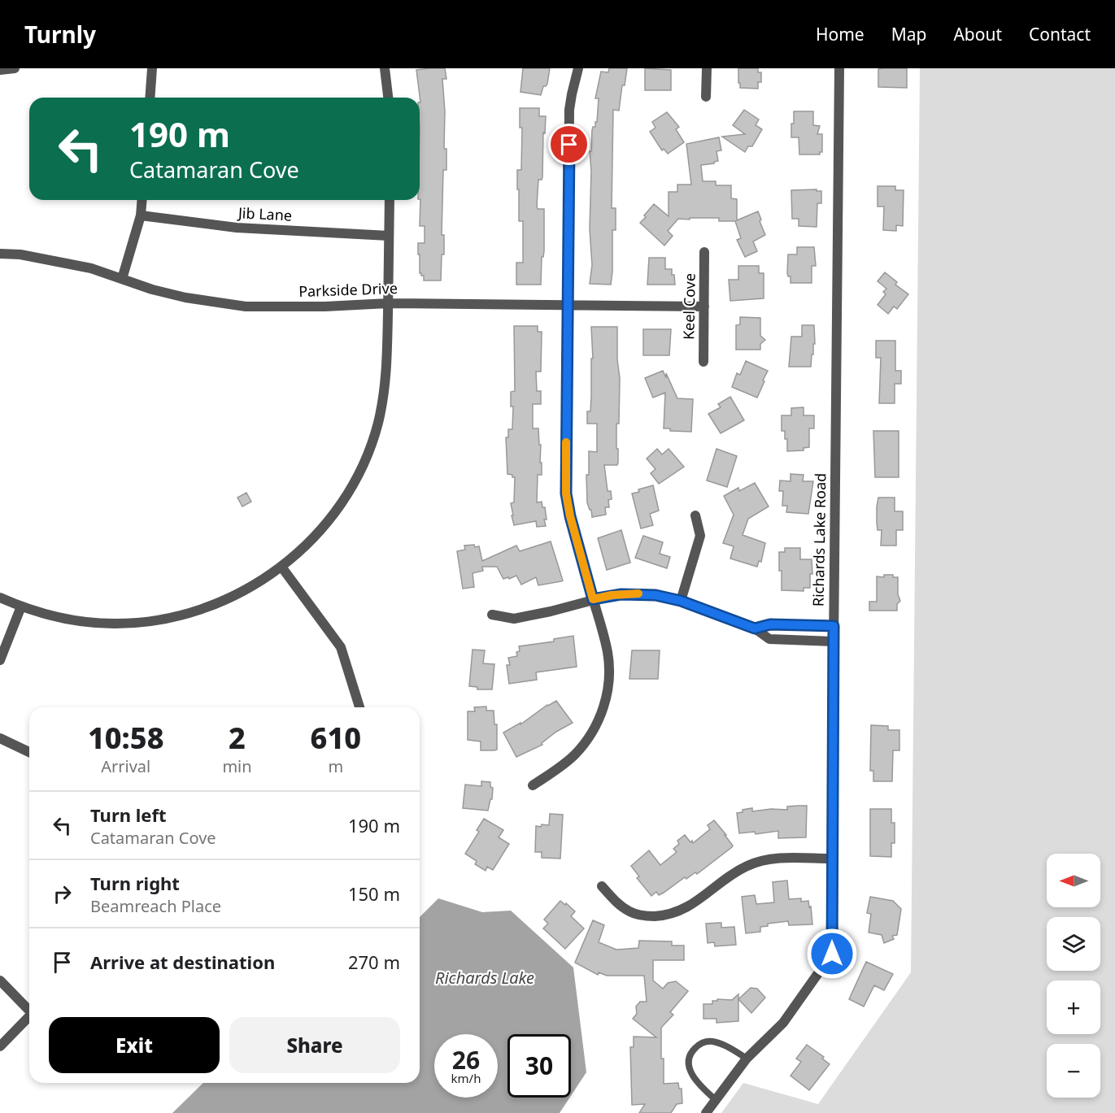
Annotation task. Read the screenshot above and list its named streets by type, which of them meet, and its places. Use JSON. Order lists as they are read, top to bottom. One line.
{"streets":{"street":["Jib Lane","Parkside Drive","Keel Cove","Richards Lake Road"]},"crossings":[["Parkside Drive","Keel Cove"]],"water":["Richards Lake"],"north":"left","page":{"header":"Turnly","nav":["Home","Map","About","Contact"],"turn":["190 m","Catamaran Cove"],"eta":["10:58","Arrival","2","min","610","m"],"list":[{"name":"Turn left","note":"Catamaran Cove","value":"190 m"},{"name":"Turn right","note":"Beamreach Place","value":"150 m"},{"name":"Arrive at destination","value":"270 m"}],"map_buttons":["+","−"],"buttons":["Exit","Share"],"speed":"26 km/h","limit":"30"}}
